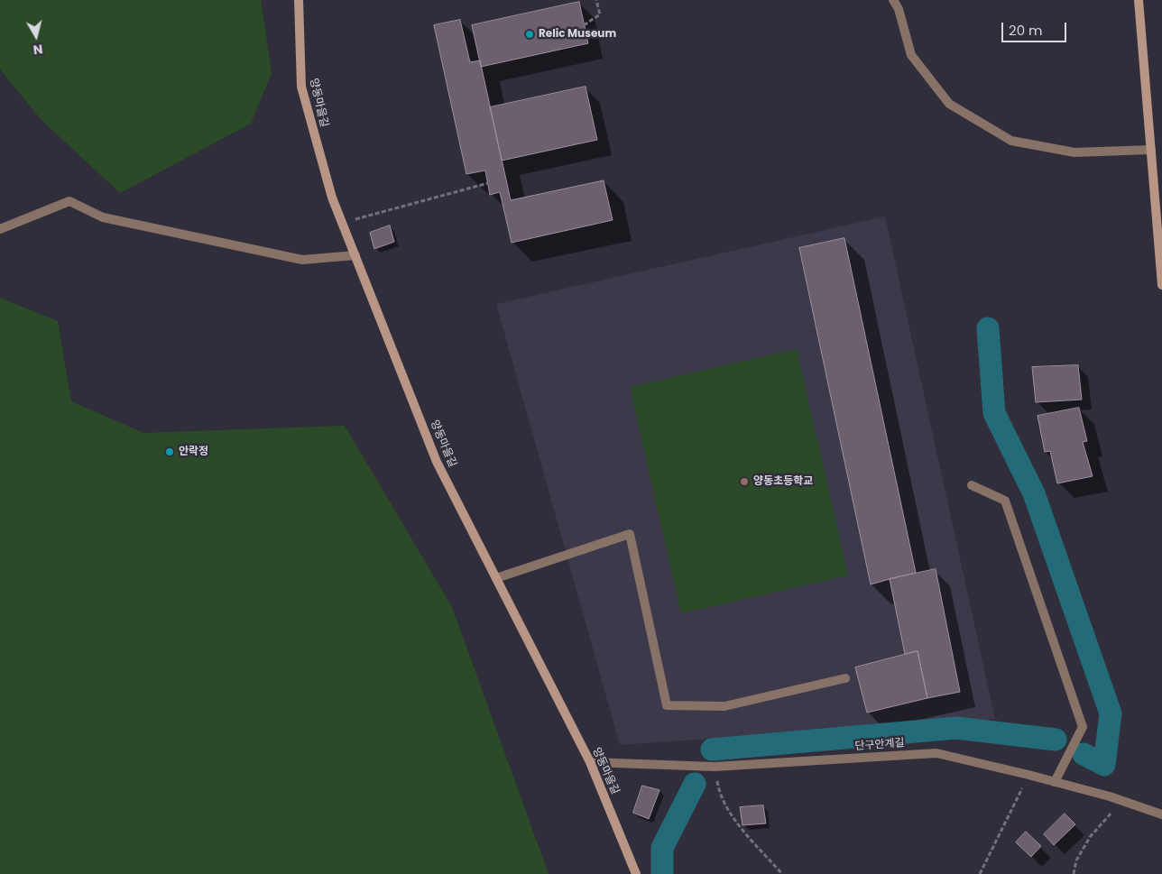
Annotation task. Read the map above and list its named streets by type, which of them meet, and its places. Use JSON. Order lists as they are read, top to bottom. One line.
{"streets":{"street":["양동마을길","단구안계길"]},"crossings":[["양동마을길","단구안계길"]],"places":["Relic Museum","안락정","양동초등학교"],"scale_bar":"20 m","north":"bottom"}
